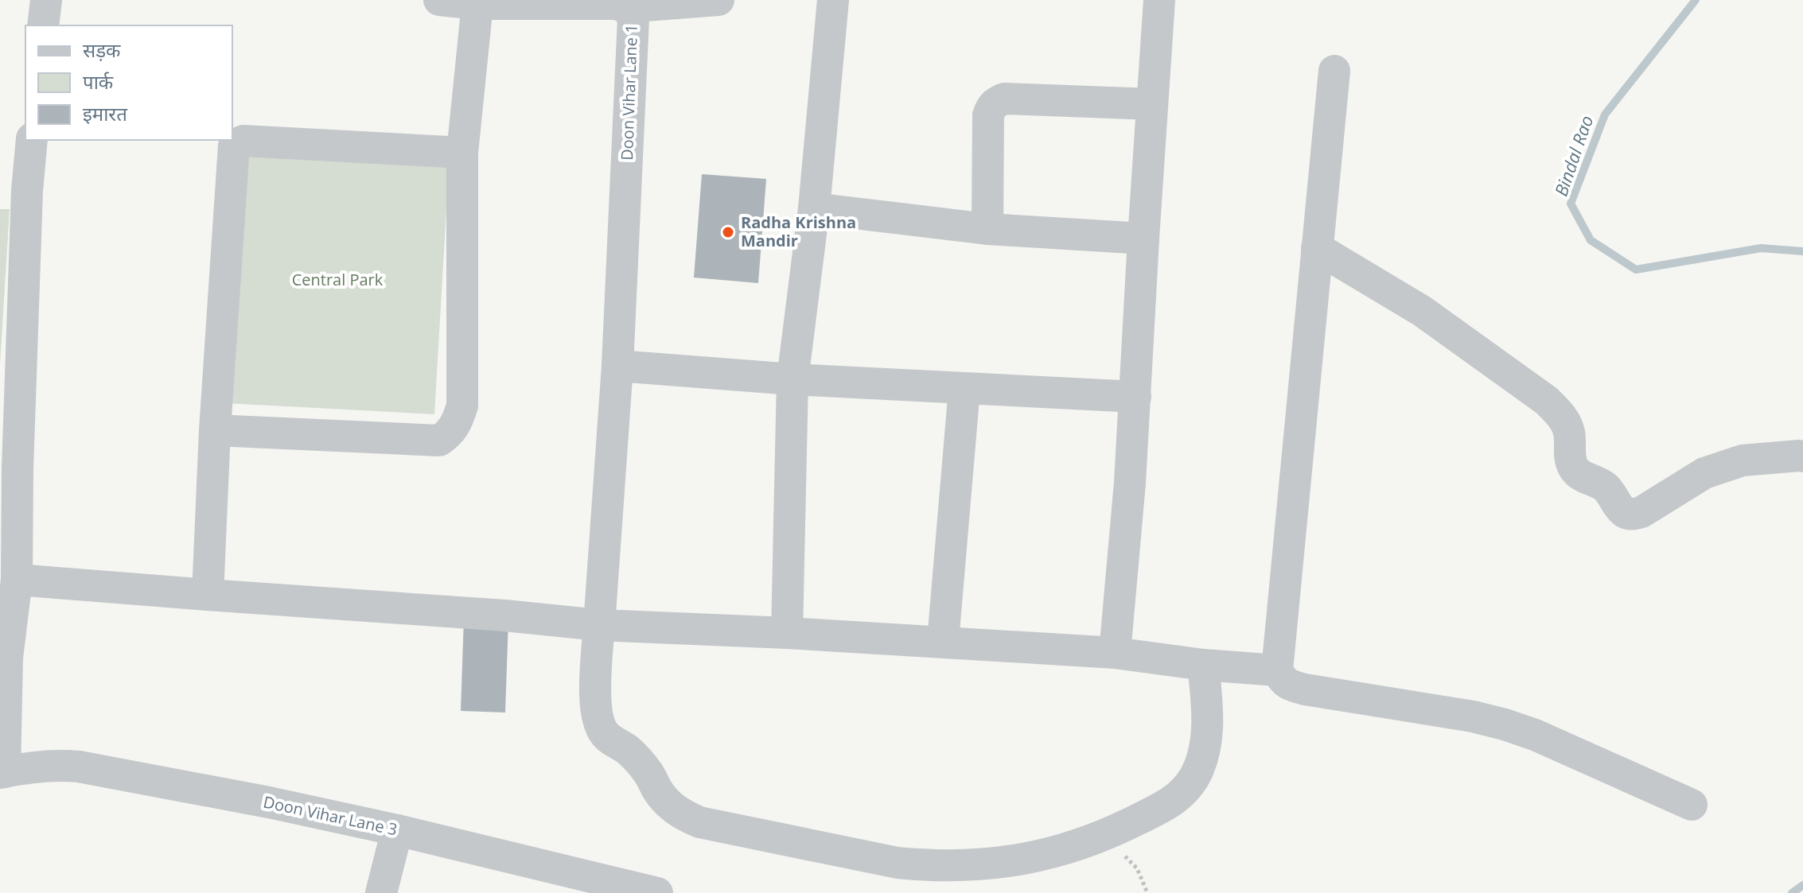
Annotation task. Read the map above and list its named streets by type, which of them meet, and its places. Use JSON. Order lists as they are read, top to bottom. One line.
{"streets":{"street":["Doon Vihar Lane 1","Doon Vihar Lane 3"]},"water":["Bindal Rao"],"parks":["Central Park"],"places":["Radha Krishna Mandir"],"legend":["सड़क","पार्क","इमारत"]}
